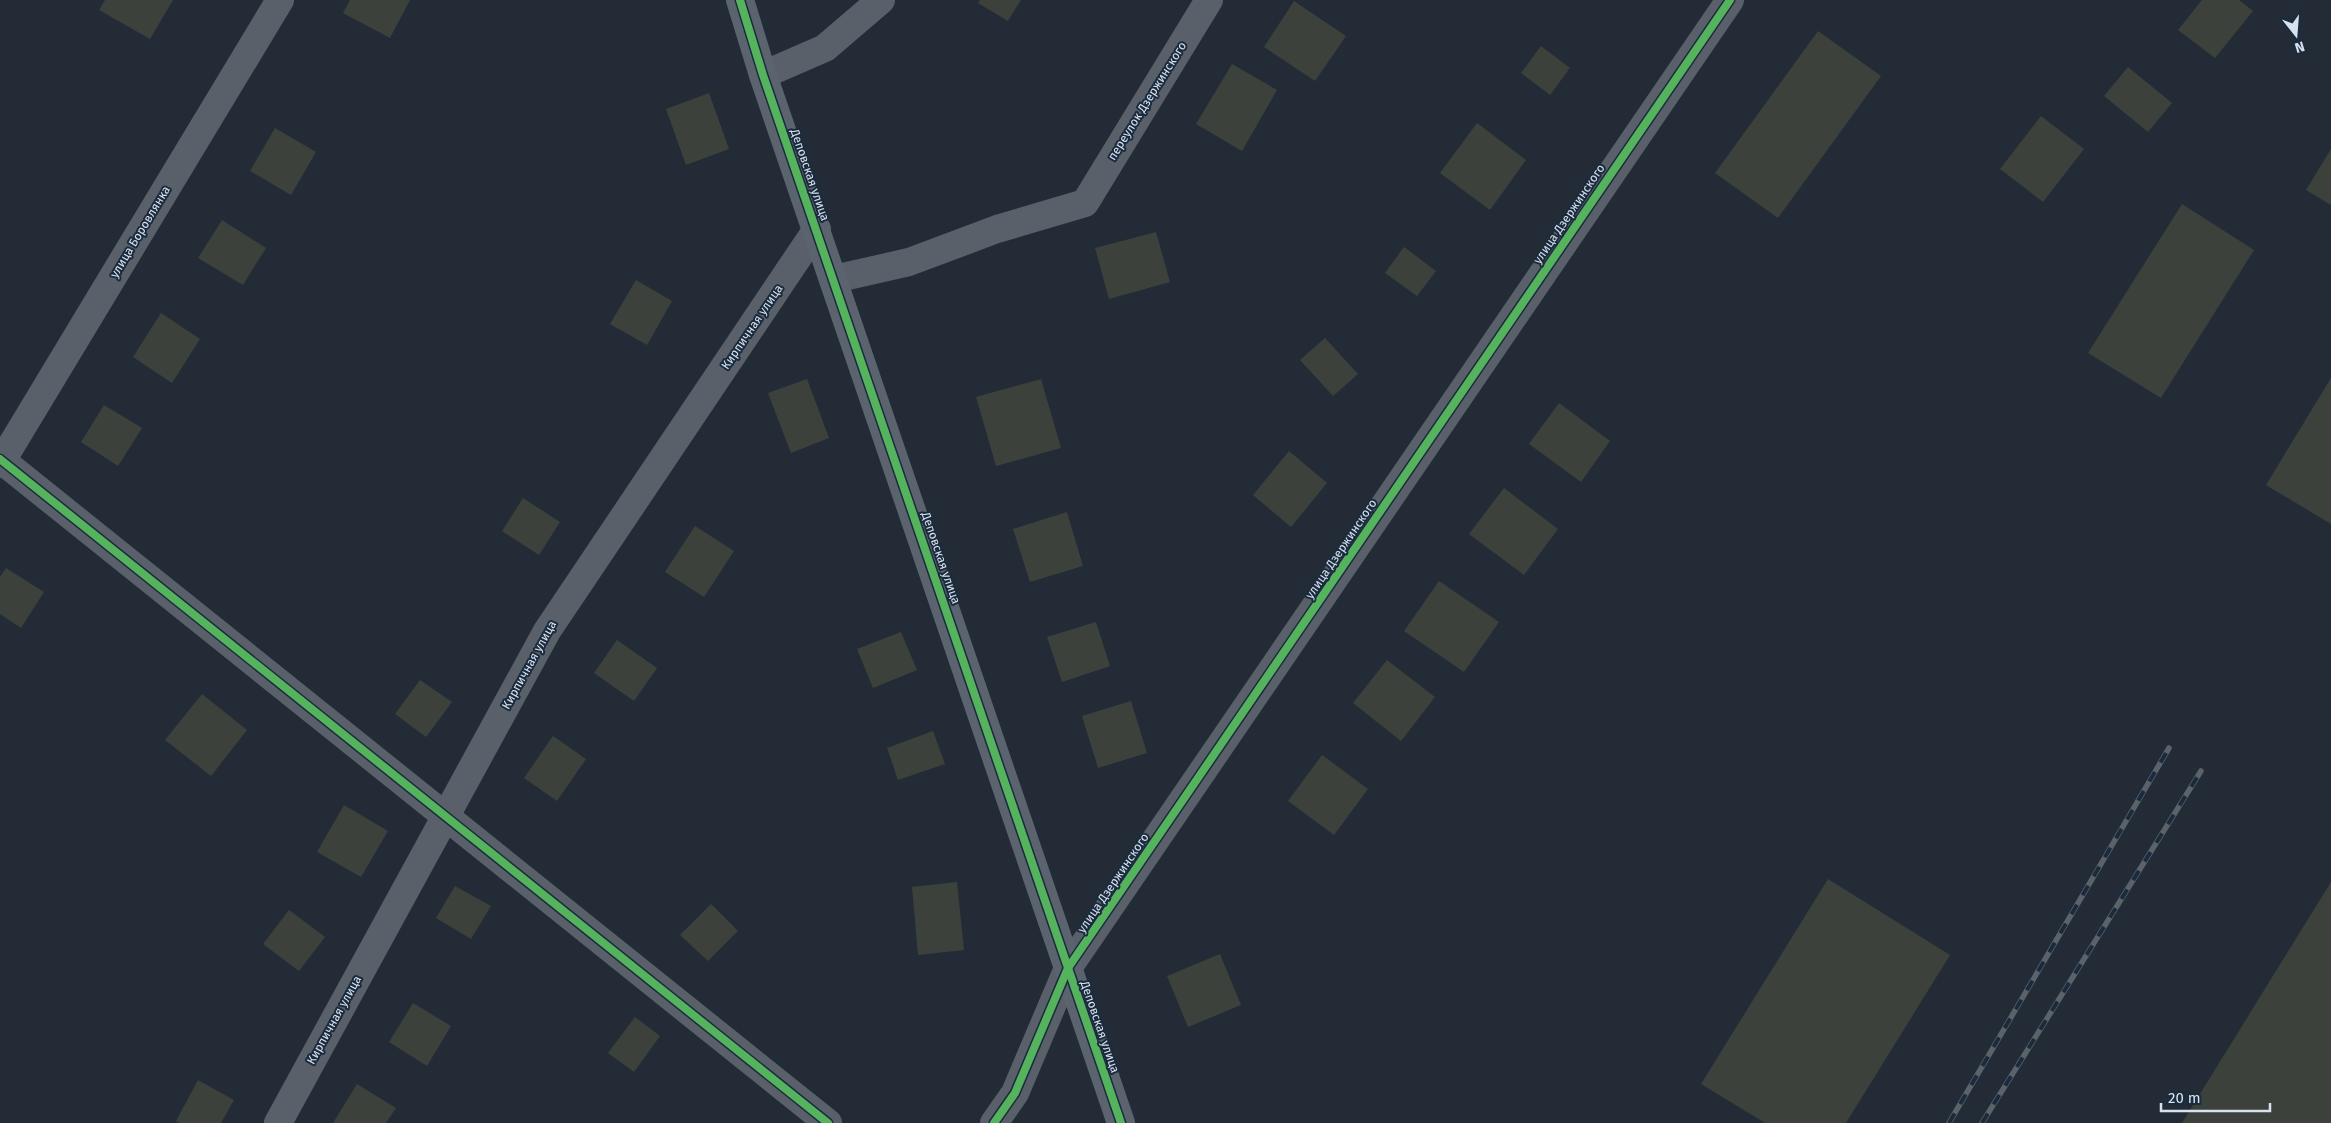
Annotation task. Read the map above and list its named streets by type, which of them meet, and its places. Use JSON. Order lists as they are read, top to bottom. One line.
{"streets":{"street":["переулок Дзержинского","Деповская улица","улица Дзержинского","улица Боровлянка","Кирпичная улица"]},"crossings":[["переулок Дзержинского","Деповская улица"],["Деповская улица","улица Дзержинского"],["Деповская улица","Кирпичная улица"]],"scale_bar":"20 m","north":"bottom"}
